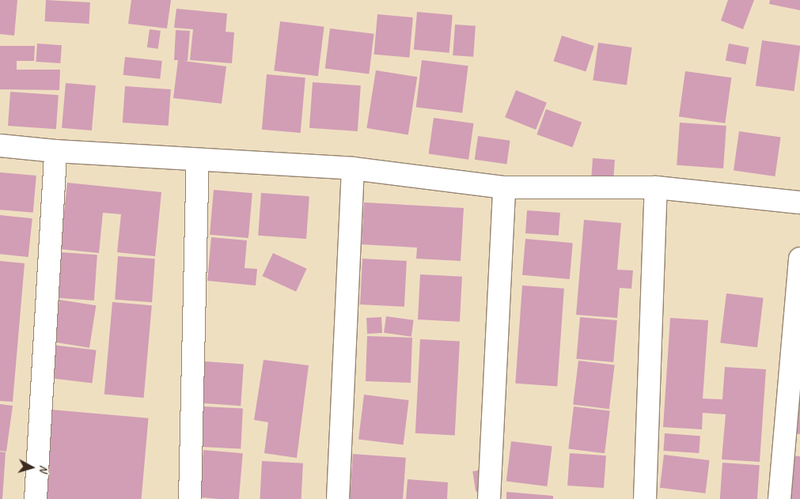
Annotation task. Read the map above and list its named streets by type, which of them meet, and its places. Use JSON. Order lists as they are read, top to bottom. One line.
{"north":"right"}
